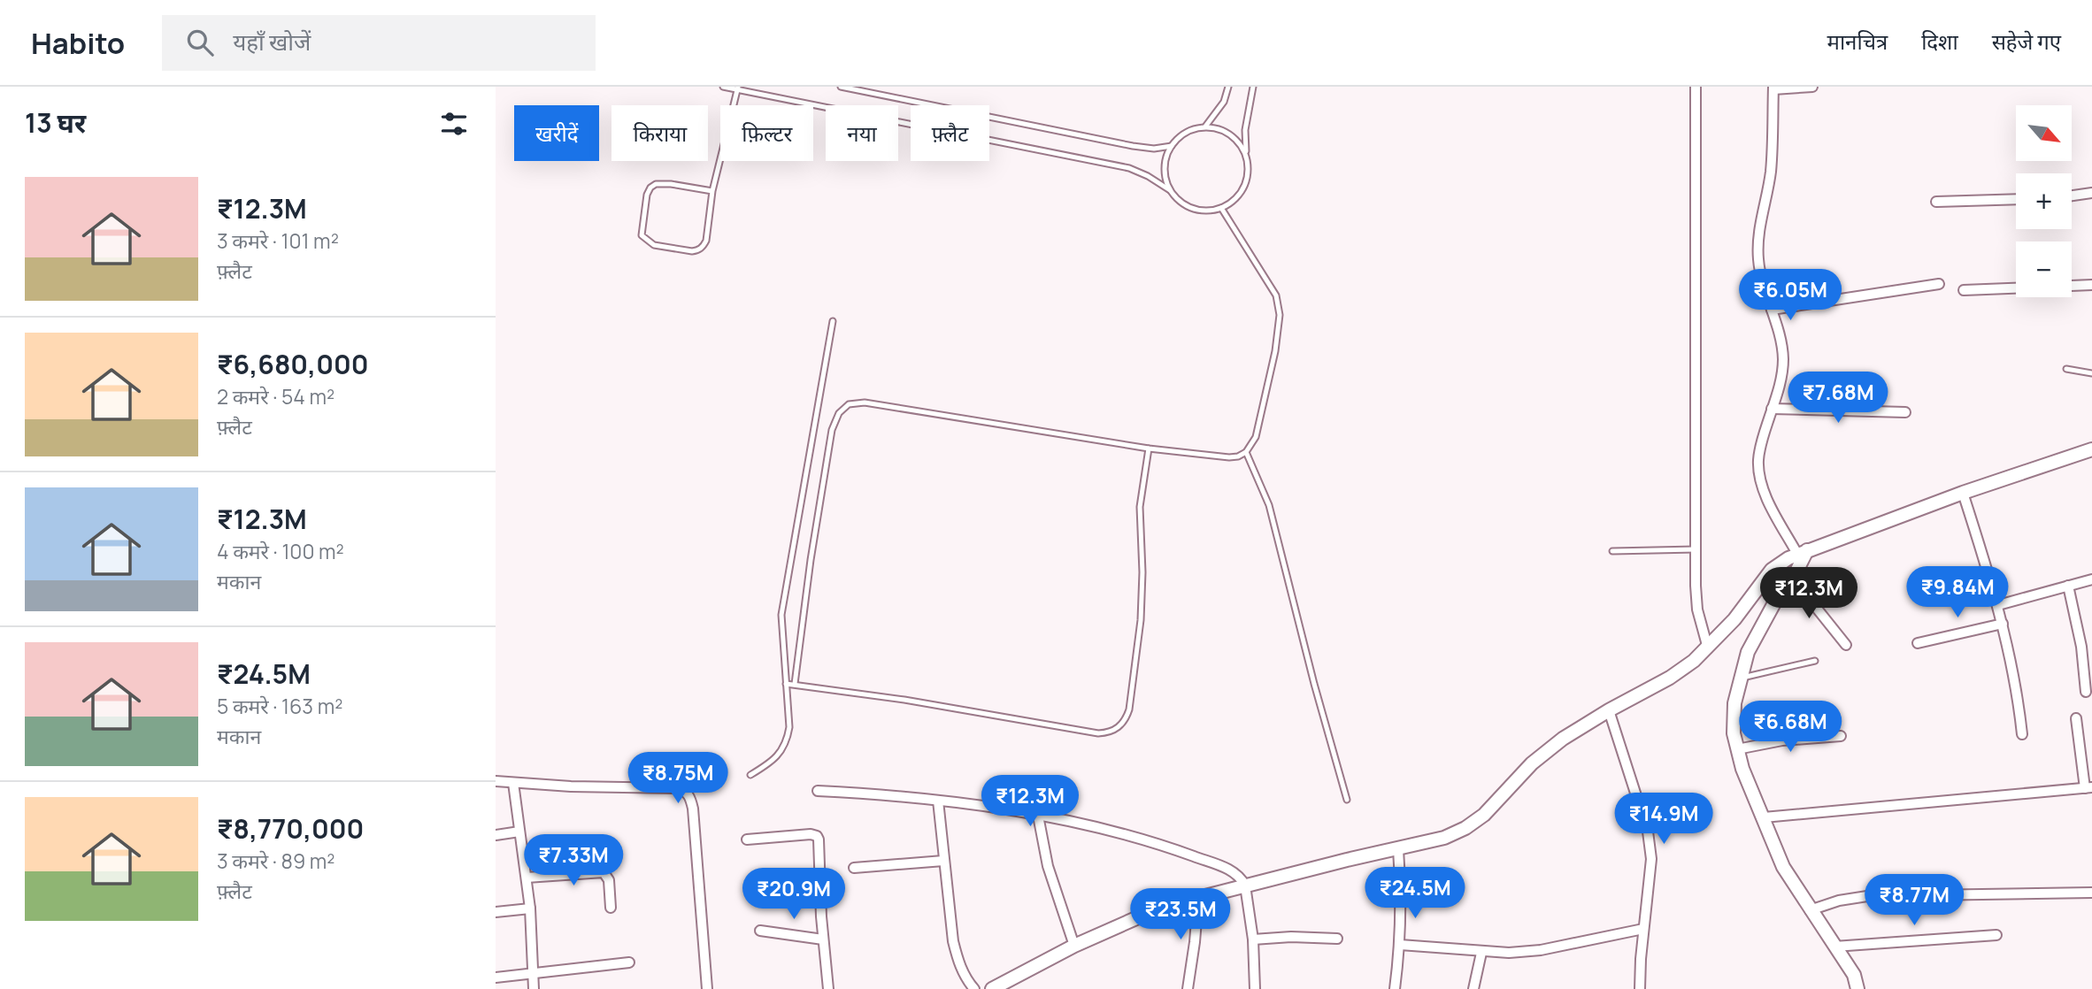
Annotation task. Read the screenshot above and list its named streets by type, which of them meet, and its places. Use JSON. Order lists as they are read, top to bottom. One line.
{"north":"bottom right","page":{"header":"Habito","search":"यहाँ खोजें","nav":["मानचित्र","दिशा","सहेजे गए"],"heading":"13 घर","map_buttons":["+","−"],"chip":["खरीदें","किराया","फ़िल्टर","नया","फ़्लैट"],"list":[{"name":"₹12.3M","note":"3 कमरे · 101 m² · फ़्लैट"},{"name":"₹6,680,000","note":"2 कमरे · 54 m² · फ़्लैट"},{"name":"₹12.3M","note":"4 कमरे · 100 m² · मकान"},{"name":"₹24.5M","note":"5 कमरे · 163 m² · मकान"},{"name":"₹8,770,000","note":"3 कमरे · 89 m² · फ़्लैट"}],"price":["₹6.05M","₹7.68M","₹9.84M","₹12.3M","₹6.68M","₹8.75M","₹12.3M","₹14.9M","₹7.33M","₹24.5M","₹20.9M","₹8.77M","₹23.5M"]}}
